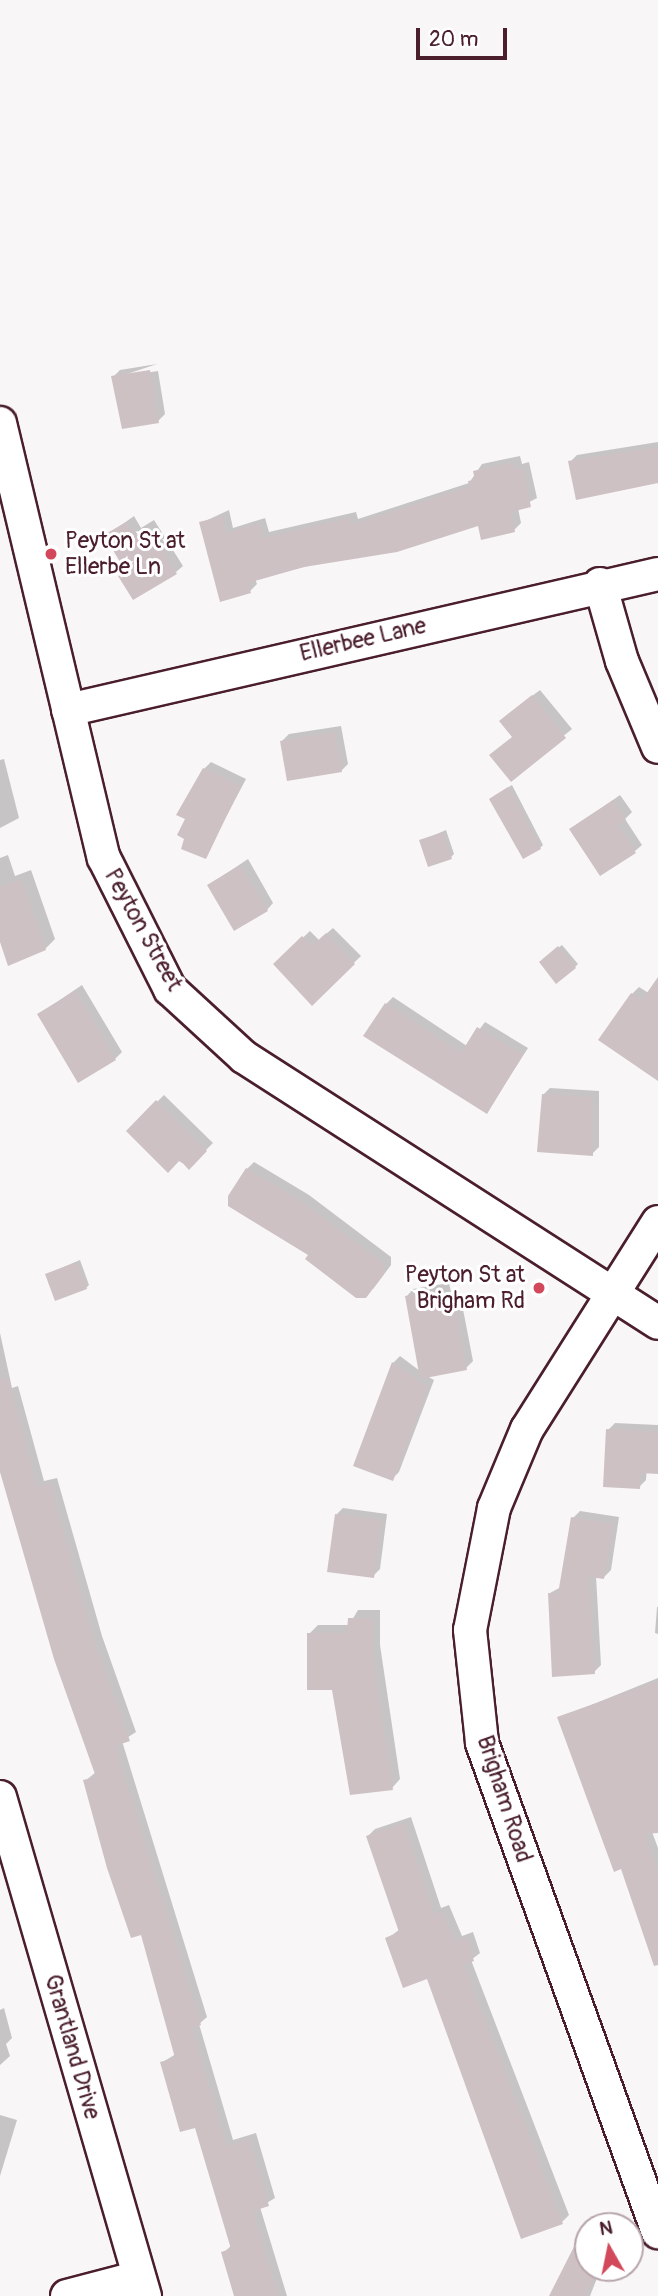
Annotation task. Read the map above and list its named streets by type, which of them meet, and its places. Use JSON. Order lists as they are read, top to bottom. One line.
{"streets":{"street":["Ellerbee Lane","Peyton Street","Brigham Road","Grantland Drive"]},"crossings":[["Ellerbee Lane","Peyton Street"],["Peyton Street","Brigham Road"]],"places":["Peyton St at Ellerbe Ln","Peyton St at Brigham Rd"],"scale_bar":"20 m","north":"top"}
